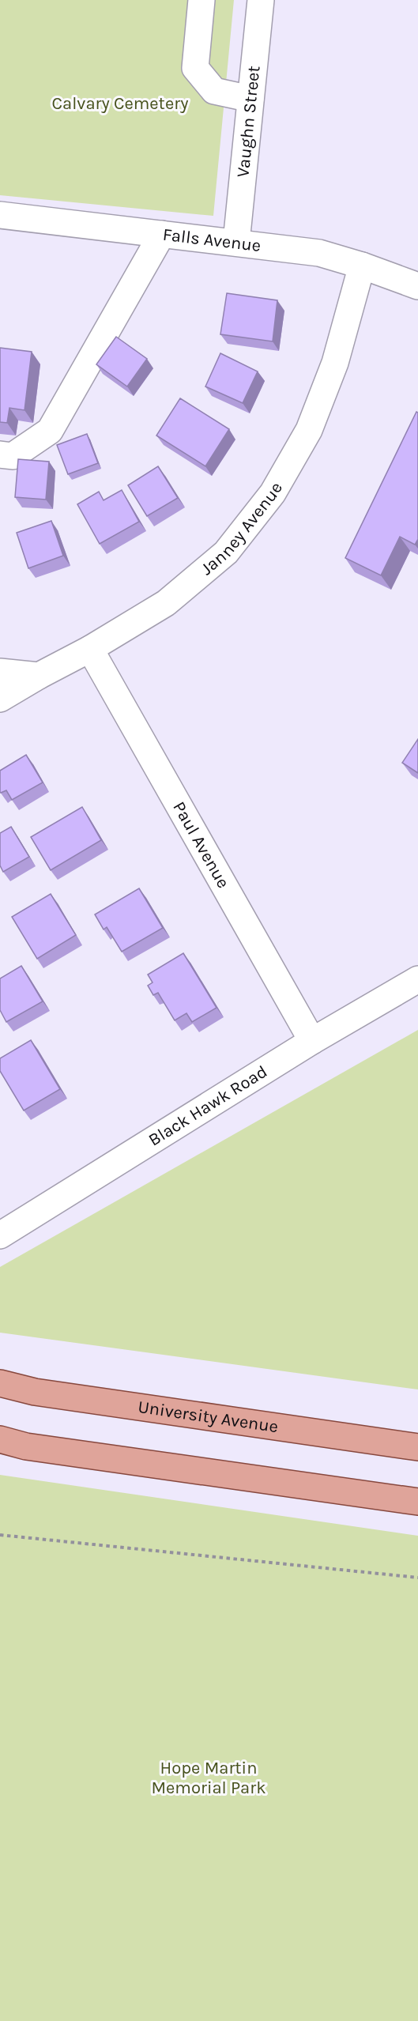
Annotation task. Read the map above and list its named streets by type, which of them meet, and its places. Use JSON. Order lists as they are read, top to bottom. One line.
{"streets":{"main road":["University Avenue"],"street":["Vaughn Street","Falls Avenue","Janney Avenue","Paul Avenue","Black Hawk Road"]},"crossings":[["Vaughn Street","Falls Avenue"],["Falls Avenue","Janney Avenue"],["Janney Avenue","Paul Avenue"],["Paul Avenue","Black Hawk Road"]],"parks":["Calvary Cemetery","Hope Martin Memorial Park"]}
